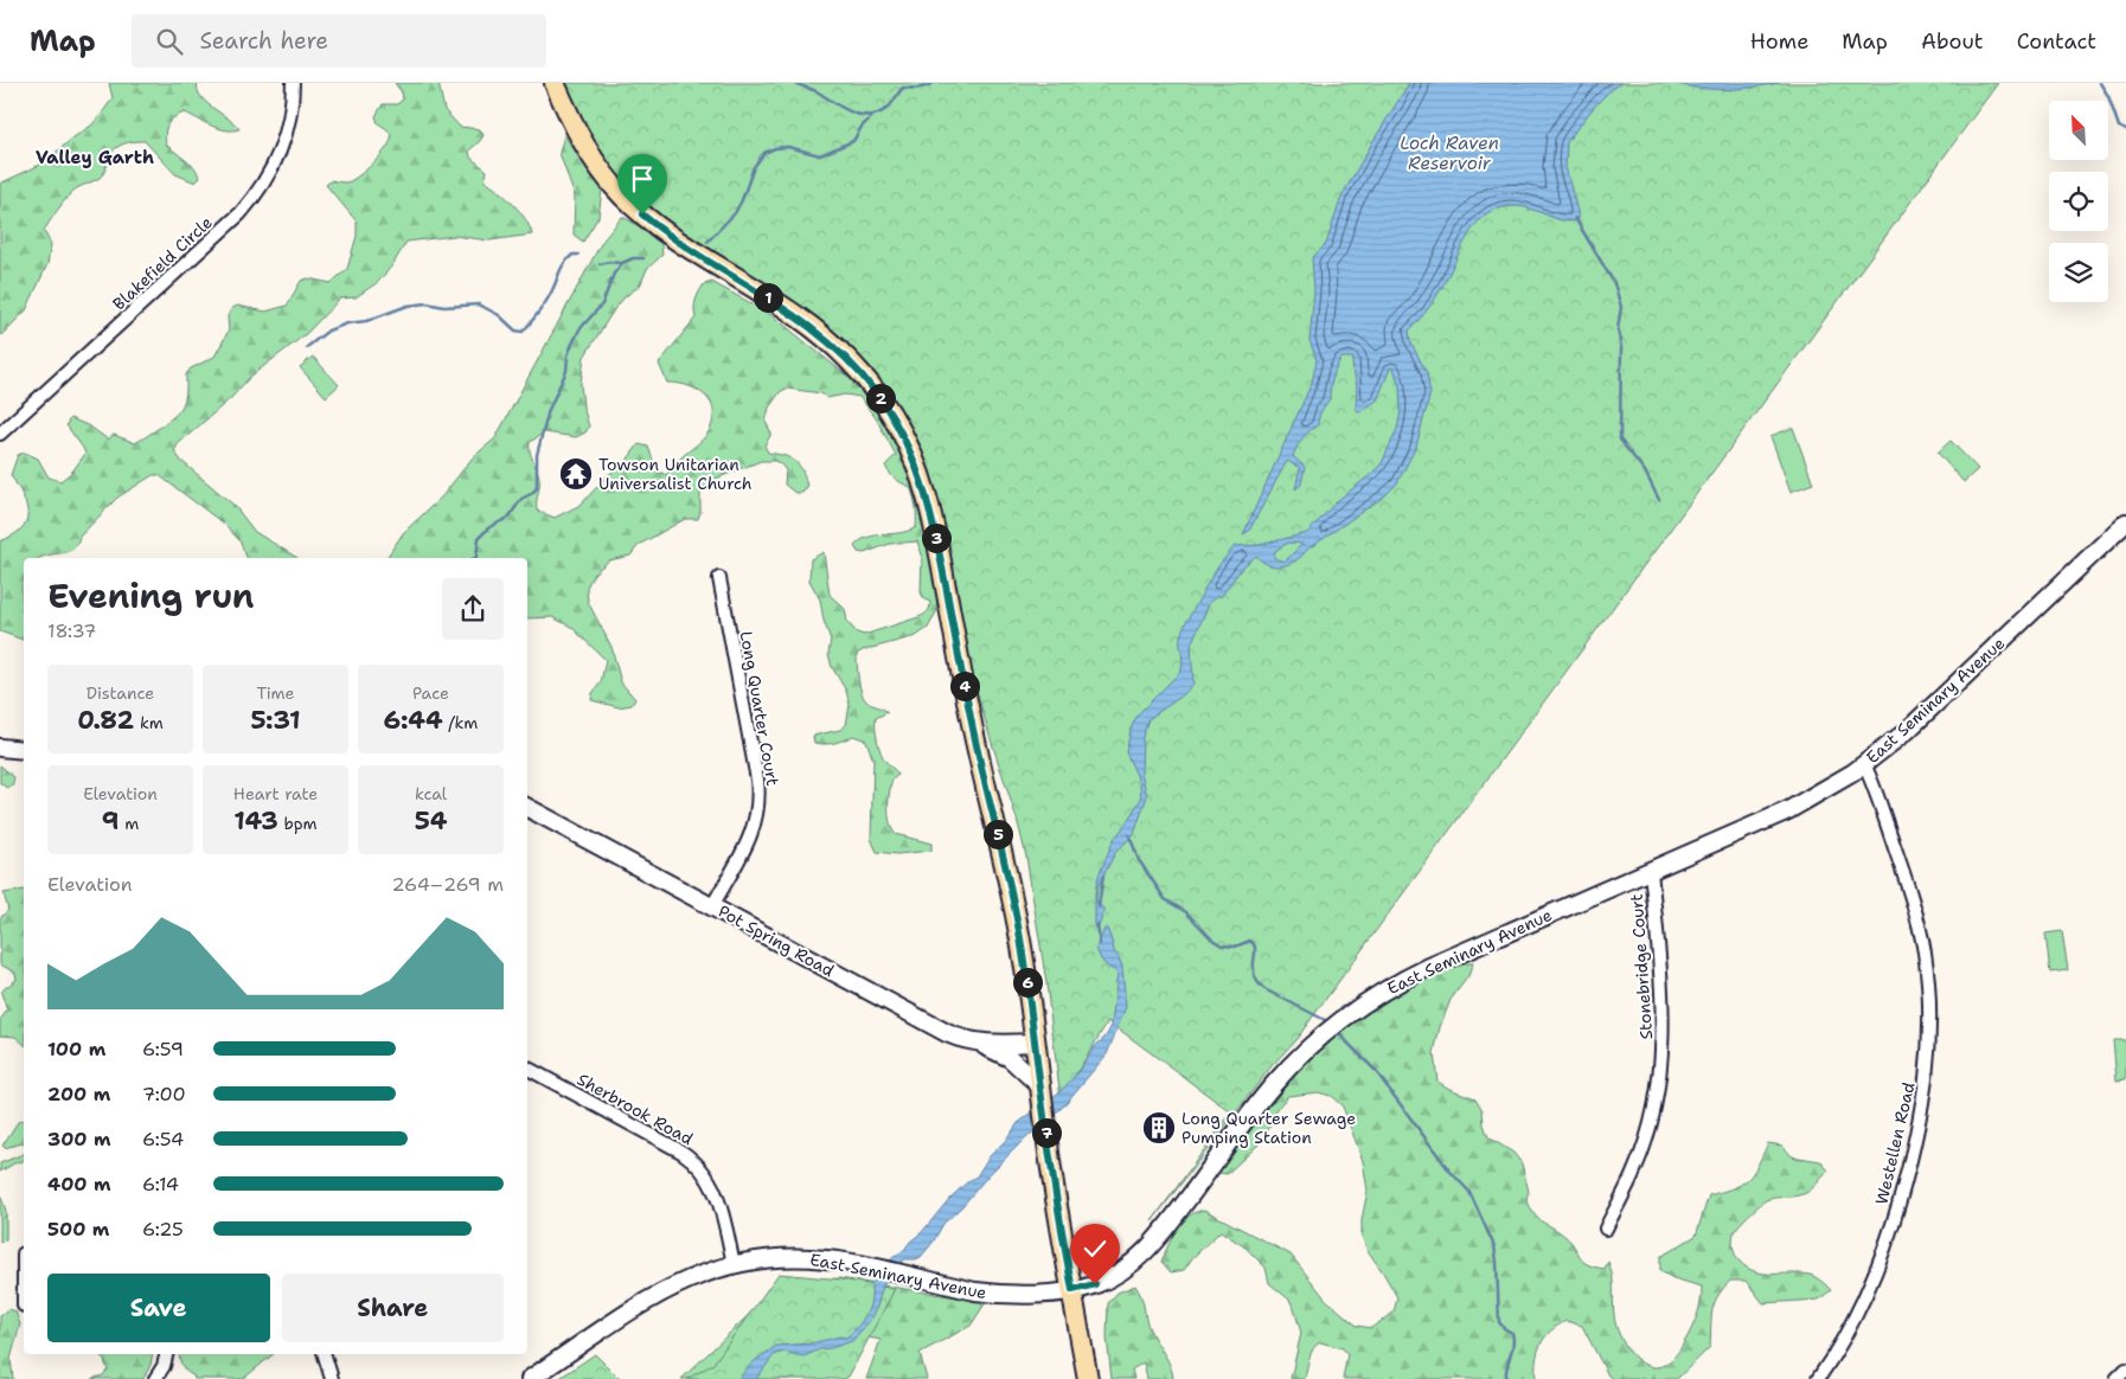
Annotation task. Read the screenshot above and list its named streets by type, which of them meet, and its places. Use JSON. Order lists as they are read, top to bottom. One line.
{"streets":{"street":["Blakefield Circle","East Seminary Avenue","Long Quarter Court","Pot Spring Road","Stonebridge Court","Sherbrook Road","Westellen Road"]},"crossings":[["East Seminary Avenue","Stonebridge Court"],["East Seminary Avenue","Sherbrook Road"],["East Seminary Avenue","Westellen Road"],["Long Quarter Court","Pot Spring Road"]],"districts":["Valley Garth"],"water":["Loch Raven Reservoir"],"places":{"temple":["Towson Unitarian Universalist Church"],"building":["Long Quarter Sewage Pumping Station"]},"north":"top left","page":{"header":"Map","search":"Search here","nav":["Home","Map","About","Contact"],"pins":["1","2","3","4","5","6","7"],"heading":["Evening run","18:37"],"stats":[["Distance","0.82 km"],["Time","5:31"],["Pace","6:44 /km"],["Elevation","9 m"],["Heart rate","143 bpm"],["kcal","54"]],"chart":["Elevation","264–269 m"],"list":[{"name":"100 m","note":"6:59"},{"name":"200 m","note":"7:00"},{"name":"300 m","note":"6:54"},{"name":"400 m","note":"6:14"},{"name":"500 m","note":"6:25"}],"buttons":["Save","Share"]}}
